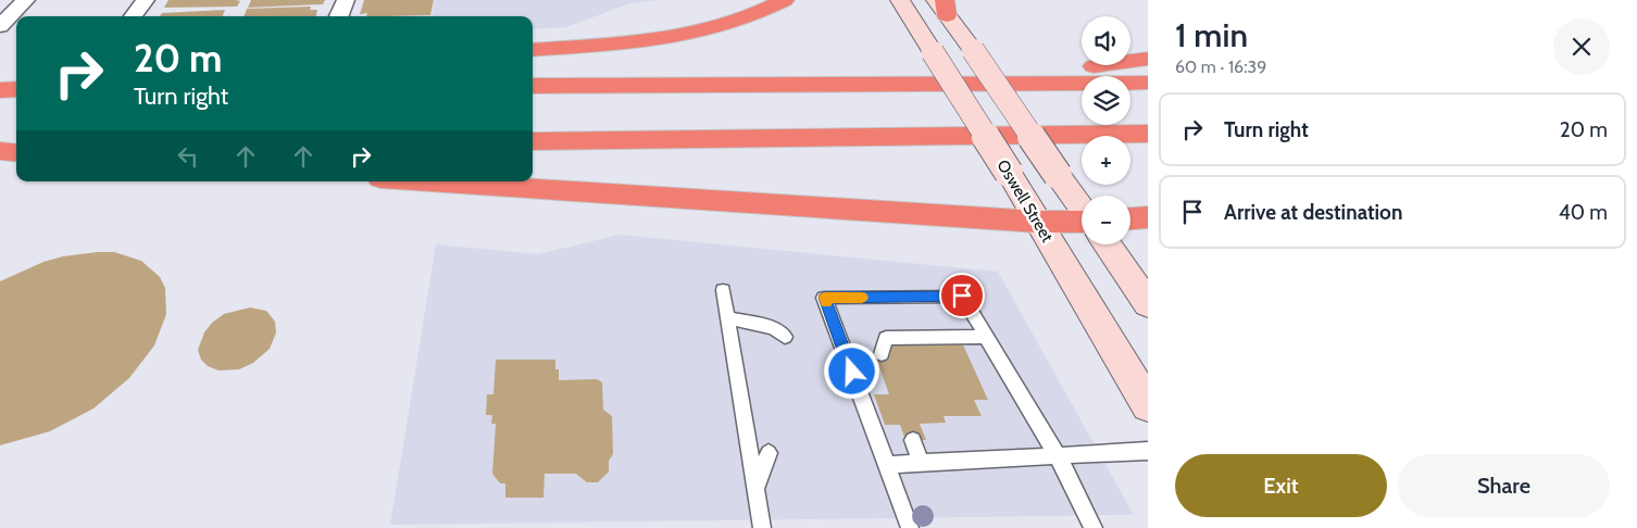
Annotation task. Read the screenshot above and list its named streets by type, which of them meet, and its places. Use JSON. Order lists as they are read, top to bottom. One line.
{"streets":{"main road":["Oswell Street"]},"page":{"heading":["1 min","60 m · 16:39"],"map_buttons":["+","−"],"turn":["20 m","Turn right"],"list":[{"name":"Turn right","value":"20 m"},{"name":"Arrive at destination","value":"40 m"}],"buttons":["Exit","Share"]}}
